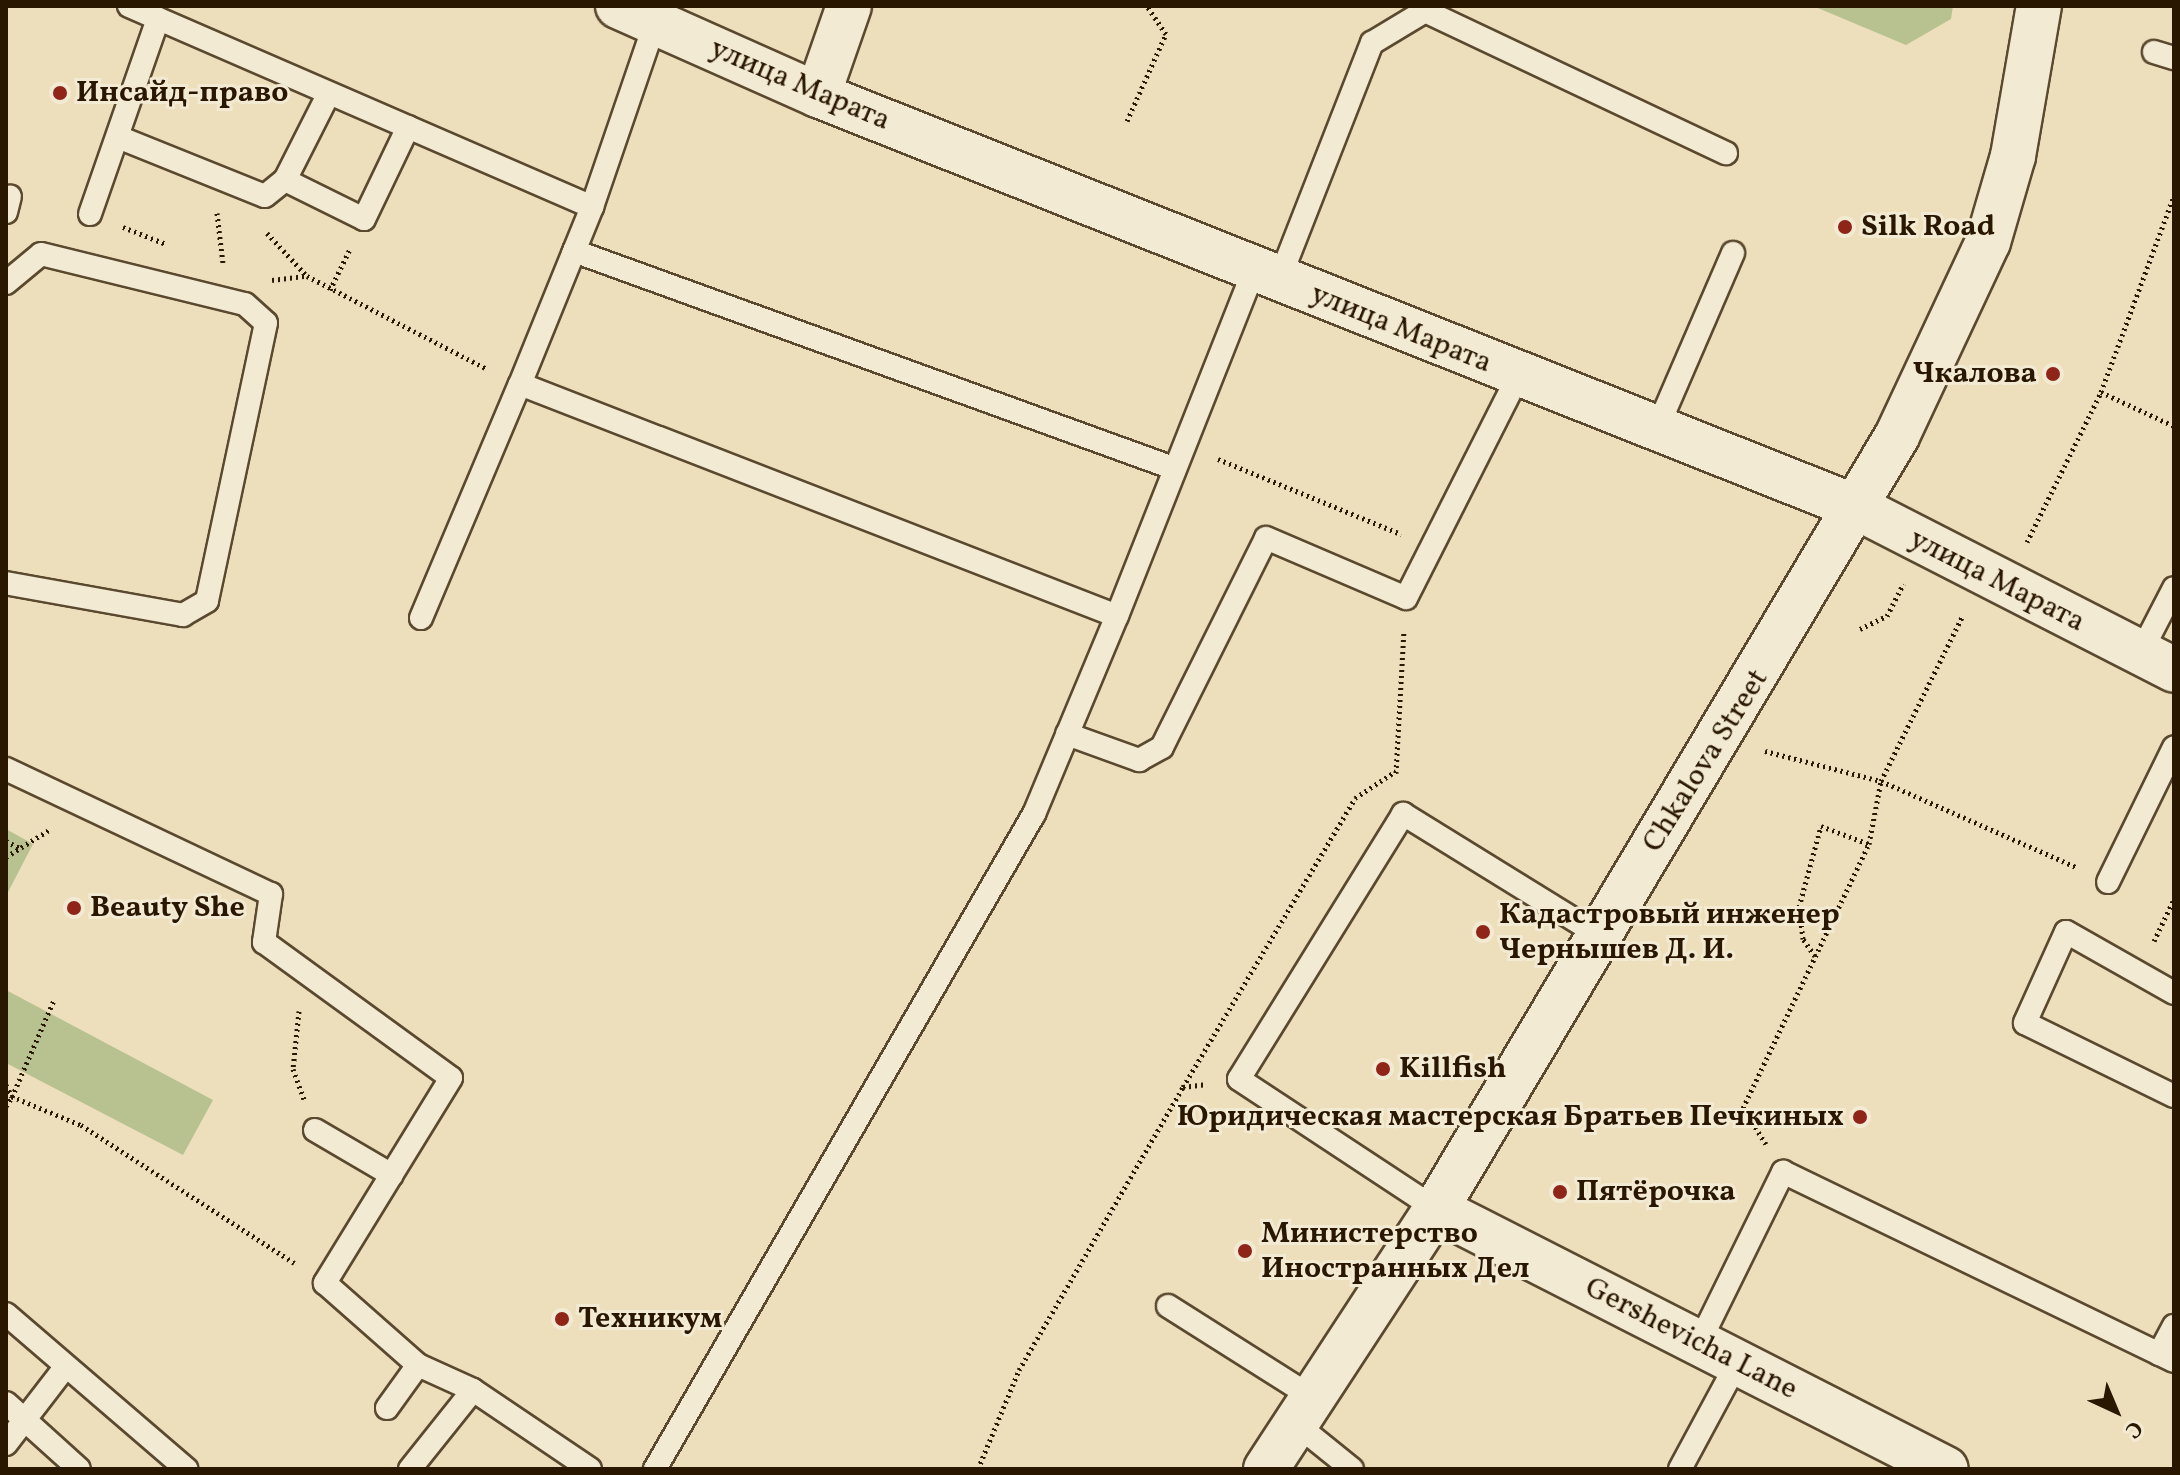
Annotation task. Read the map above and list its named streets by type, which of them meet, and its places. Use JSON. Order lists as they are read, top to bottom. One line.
{"streets":{"street":["улица Марата","Chkalova Street","Gershevicha Lane"]},"crossings":[["улица Марата","Chkalova Street"],["Chkalova Street","Gershevicha Lane"]],"places":["Инсайд-право","Silk Road","Чкалова","Beauty She","Кадастровый инженер Чернышев Д. И.","Killfish","Юридическая мастерская Братьев Печкиных","Пятёрочка","Министерство Иностранных Дел","Техникум"],"north":"bottom right"}
